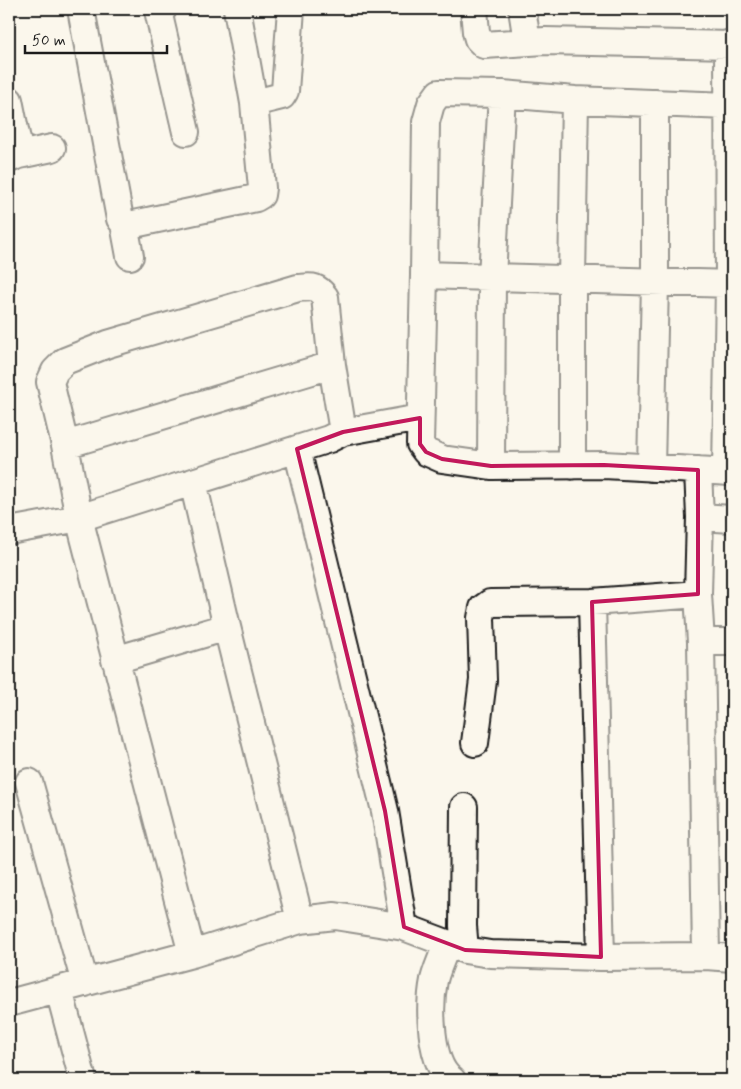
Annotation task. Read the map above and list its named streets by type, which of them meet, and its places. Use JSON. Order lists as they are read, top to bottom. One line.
{"scale_bar":"50 m"}
